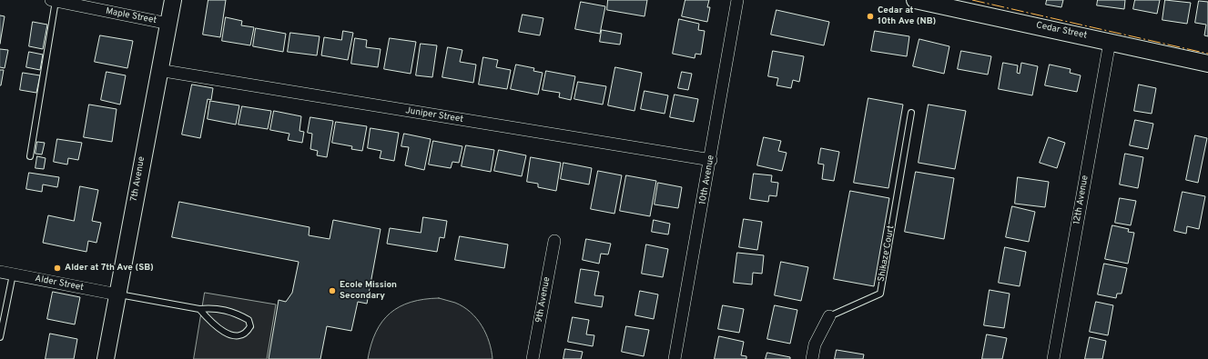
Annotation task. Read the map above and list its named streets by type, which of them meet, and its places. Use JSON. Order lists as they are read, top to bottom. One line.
{"streets":{"street":["Maple Street","Cedar Street","Juniper Street","7th Avenue","10th Avenue","12th Avenue","Shikaze Court","Alder Street","9th Avenue"]},"crossings":[["Maple Street","7th Avenue"],["Cedar Street","12th Avenue"],["Juniper Street","7th Avenue"],["Juniper Street","10th Avenue"],["7th Avenue","Alder Street"]],"places":["Cedar at 10th Ave (NB)","Alder at 7th Ave (SB)","Ecole Mission Secondary"]}
